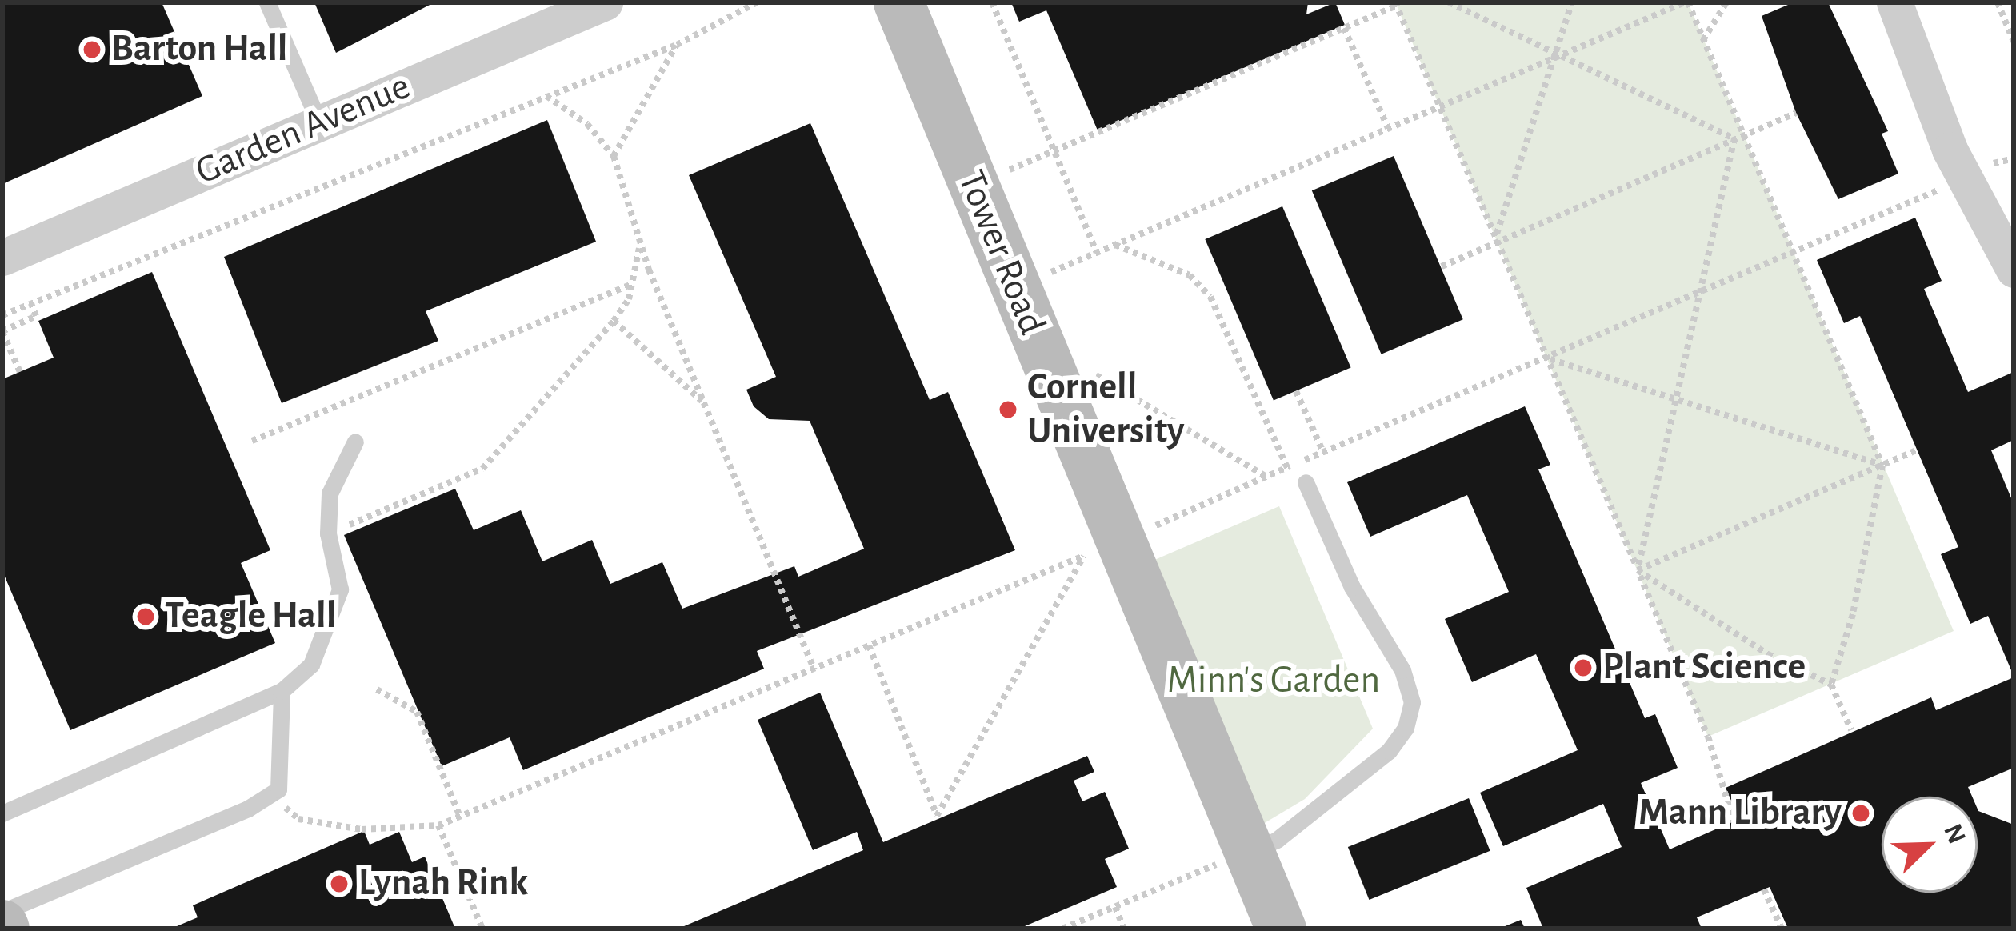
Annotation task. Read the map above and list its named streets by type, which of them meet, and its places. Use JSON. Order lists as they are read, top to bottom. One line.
{"streets":{"street":["Garden Avenue","Tower Road"]},"parks":["Minn's Garden"],"places":["Barton Hall","Cornell University","Teagle Hall","Plant Science","Mann Library","Lynah Rink"],"north":"top right"}
